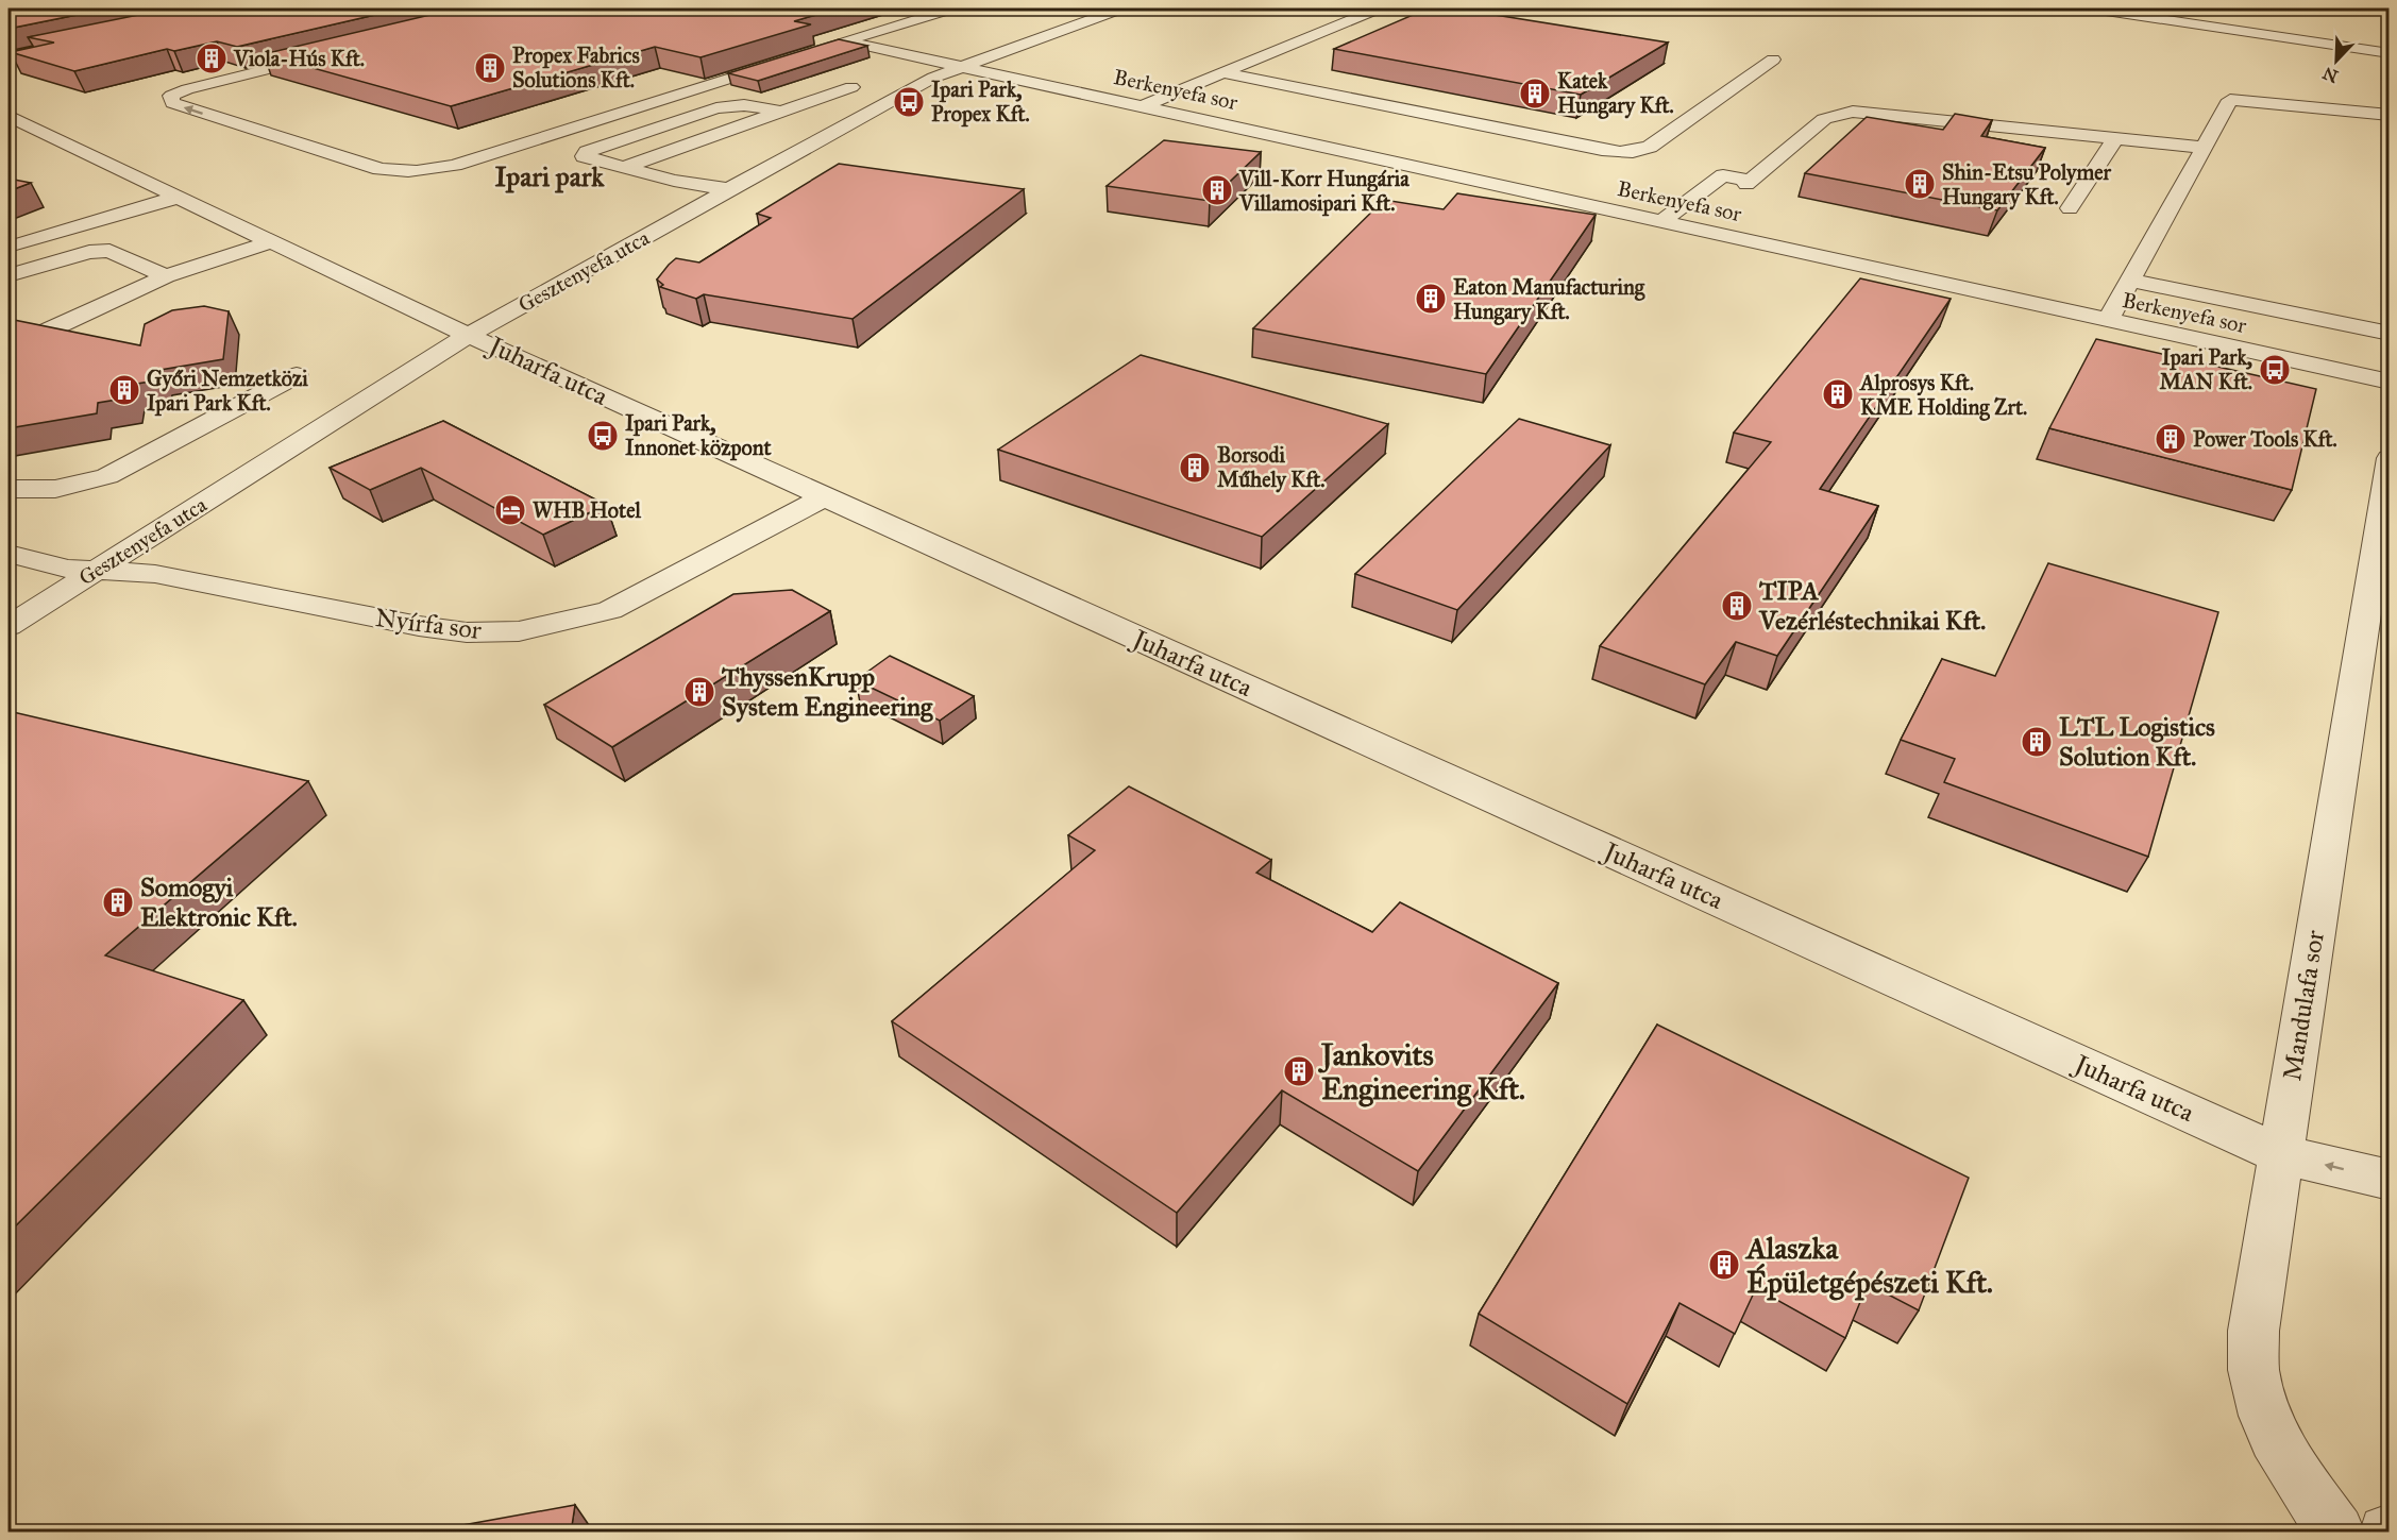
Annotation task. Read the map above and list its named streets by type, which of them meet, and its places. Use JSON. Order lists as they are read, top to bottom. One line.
{"streets":{"street":["Berkenyefa sor","Gesztenyefa utca","Juharfa utca","Nyírfa sor","Mandulafa sor"]},"crossings":[["Berkenyefa sor","Gesztenyefa utca"],["Gesztenyefa utca","Juharfa utca"],["Gesztenyefa utca","Nyírfa sor"],["Juharfa utca","Nyírfa sor"],["Juharfa utca","Mandulafa sor"]],"districts":["Ipari park"],"places":{"building":["Viola-Hús Kft.","Propex Fabrics Solutions Kft.","Katek Hungary Kft.","Shin-Etsu Polymer Hungary Kft.","Vill-Korr Hungária Villamosipari Kft.","Eaton Manufacturing Hungary Kft.","Győri Nemzetközi Ipari Park Kft.","Alprosys Kft. KME Holding Zrt.","Power Tools Kft.","Borsodi Műhely Kft.","TIPA Vezérléstechnikai Kft.","ThyssenKrupp System Engineering","LTL Logistics Solution Kft.","Somogyi Elektronic Kft.","Jankovits Engineering Kft.","Alaszka Épületgépészeti Kft."],"bus stop":["Ipari Park, Propex Kft.","Ipari Park, MAN Kft.","Ipari Park, Innonet központ"],"hotel":["WHB Hotel"]},"north":"bottom left"}
